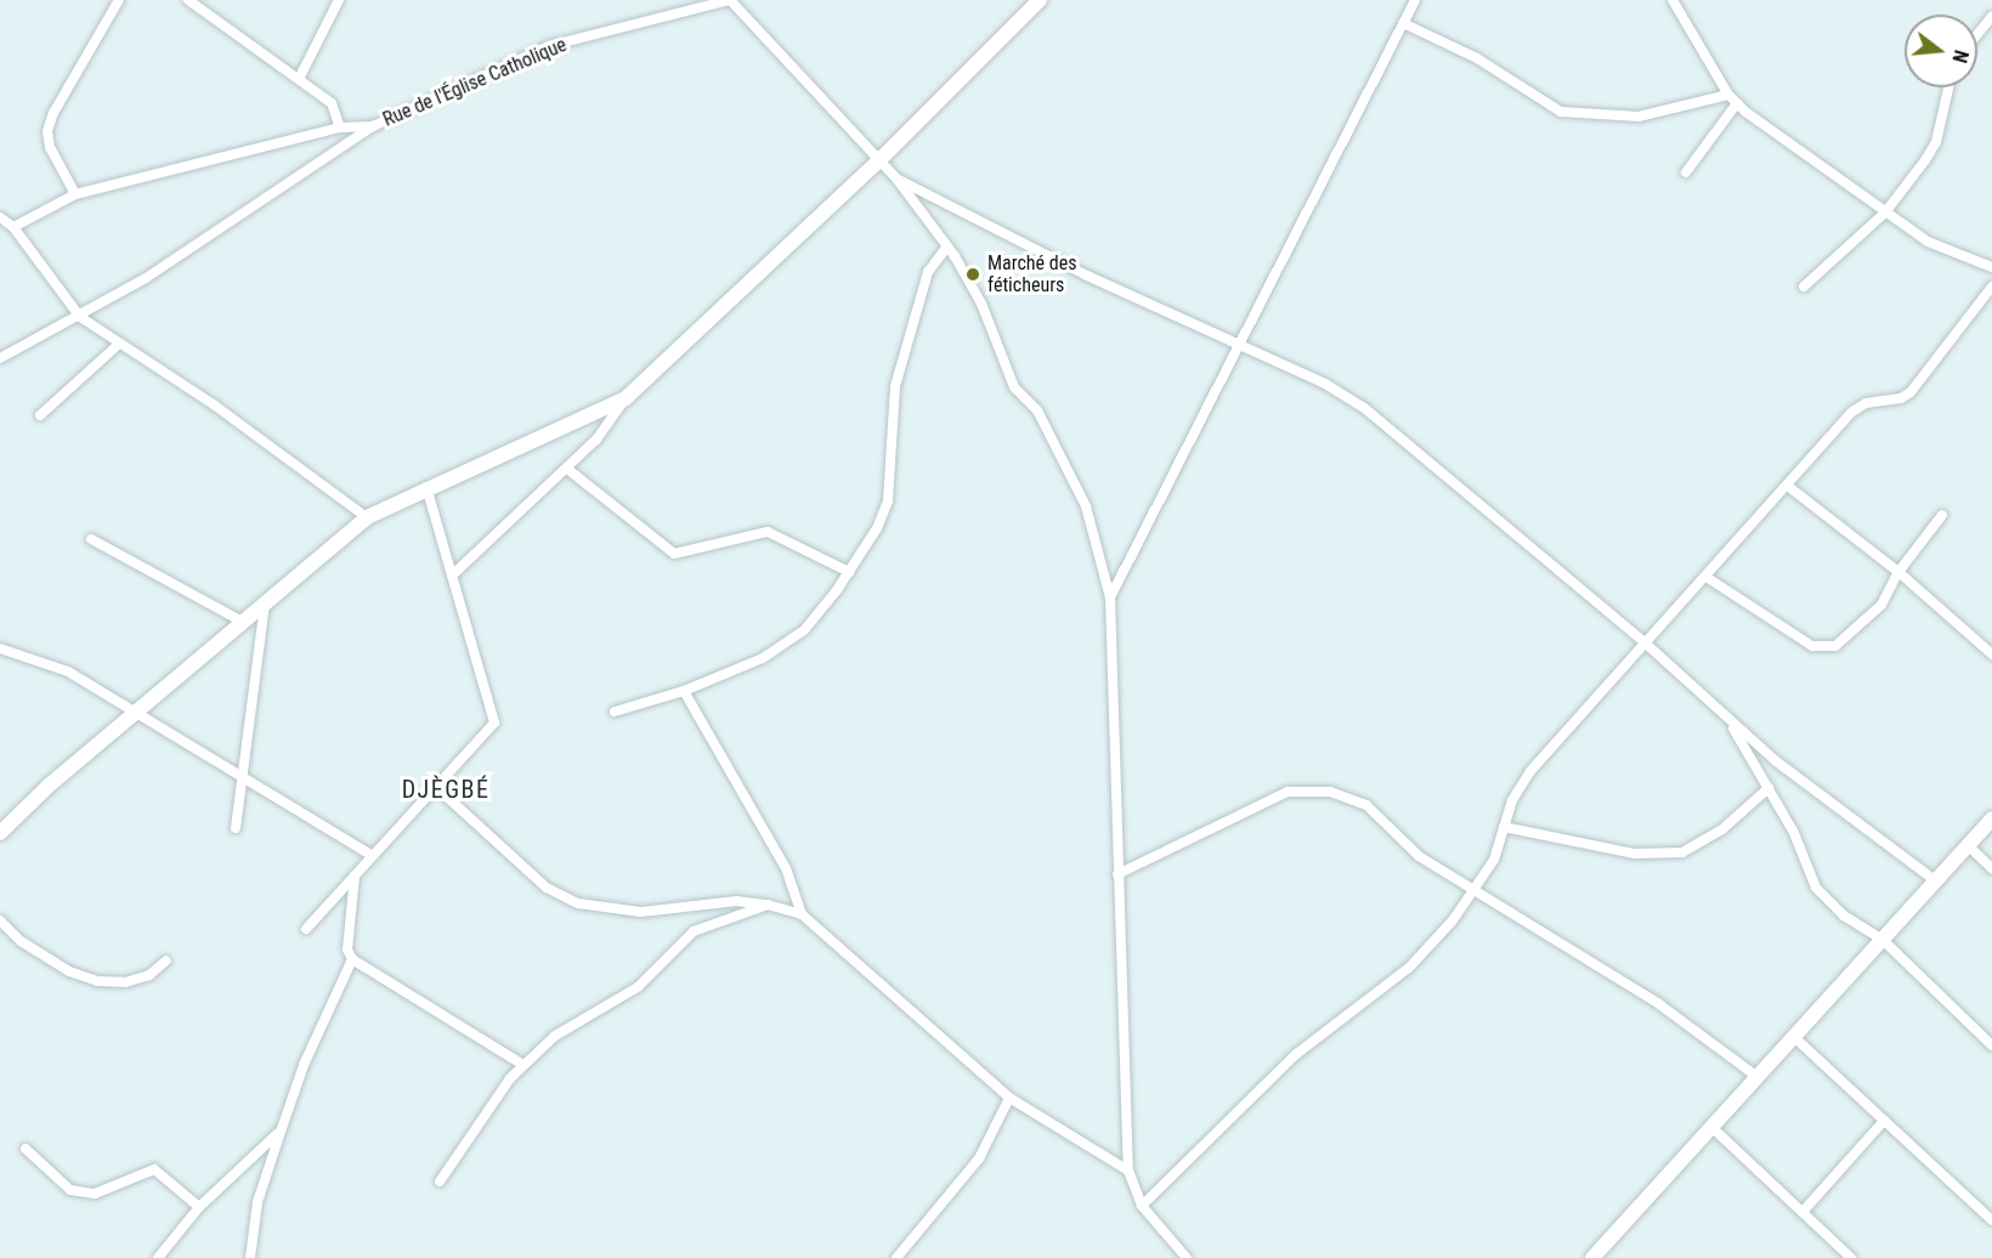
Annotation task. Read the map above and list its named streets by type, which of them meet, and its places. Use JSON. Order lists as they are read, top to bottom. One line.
{"streets":{"street":["Rue de l'Église Catholique"]},"districts":["DJÈGBÉ"],"places":["Marché des féticheurs"],"north":"right"}
